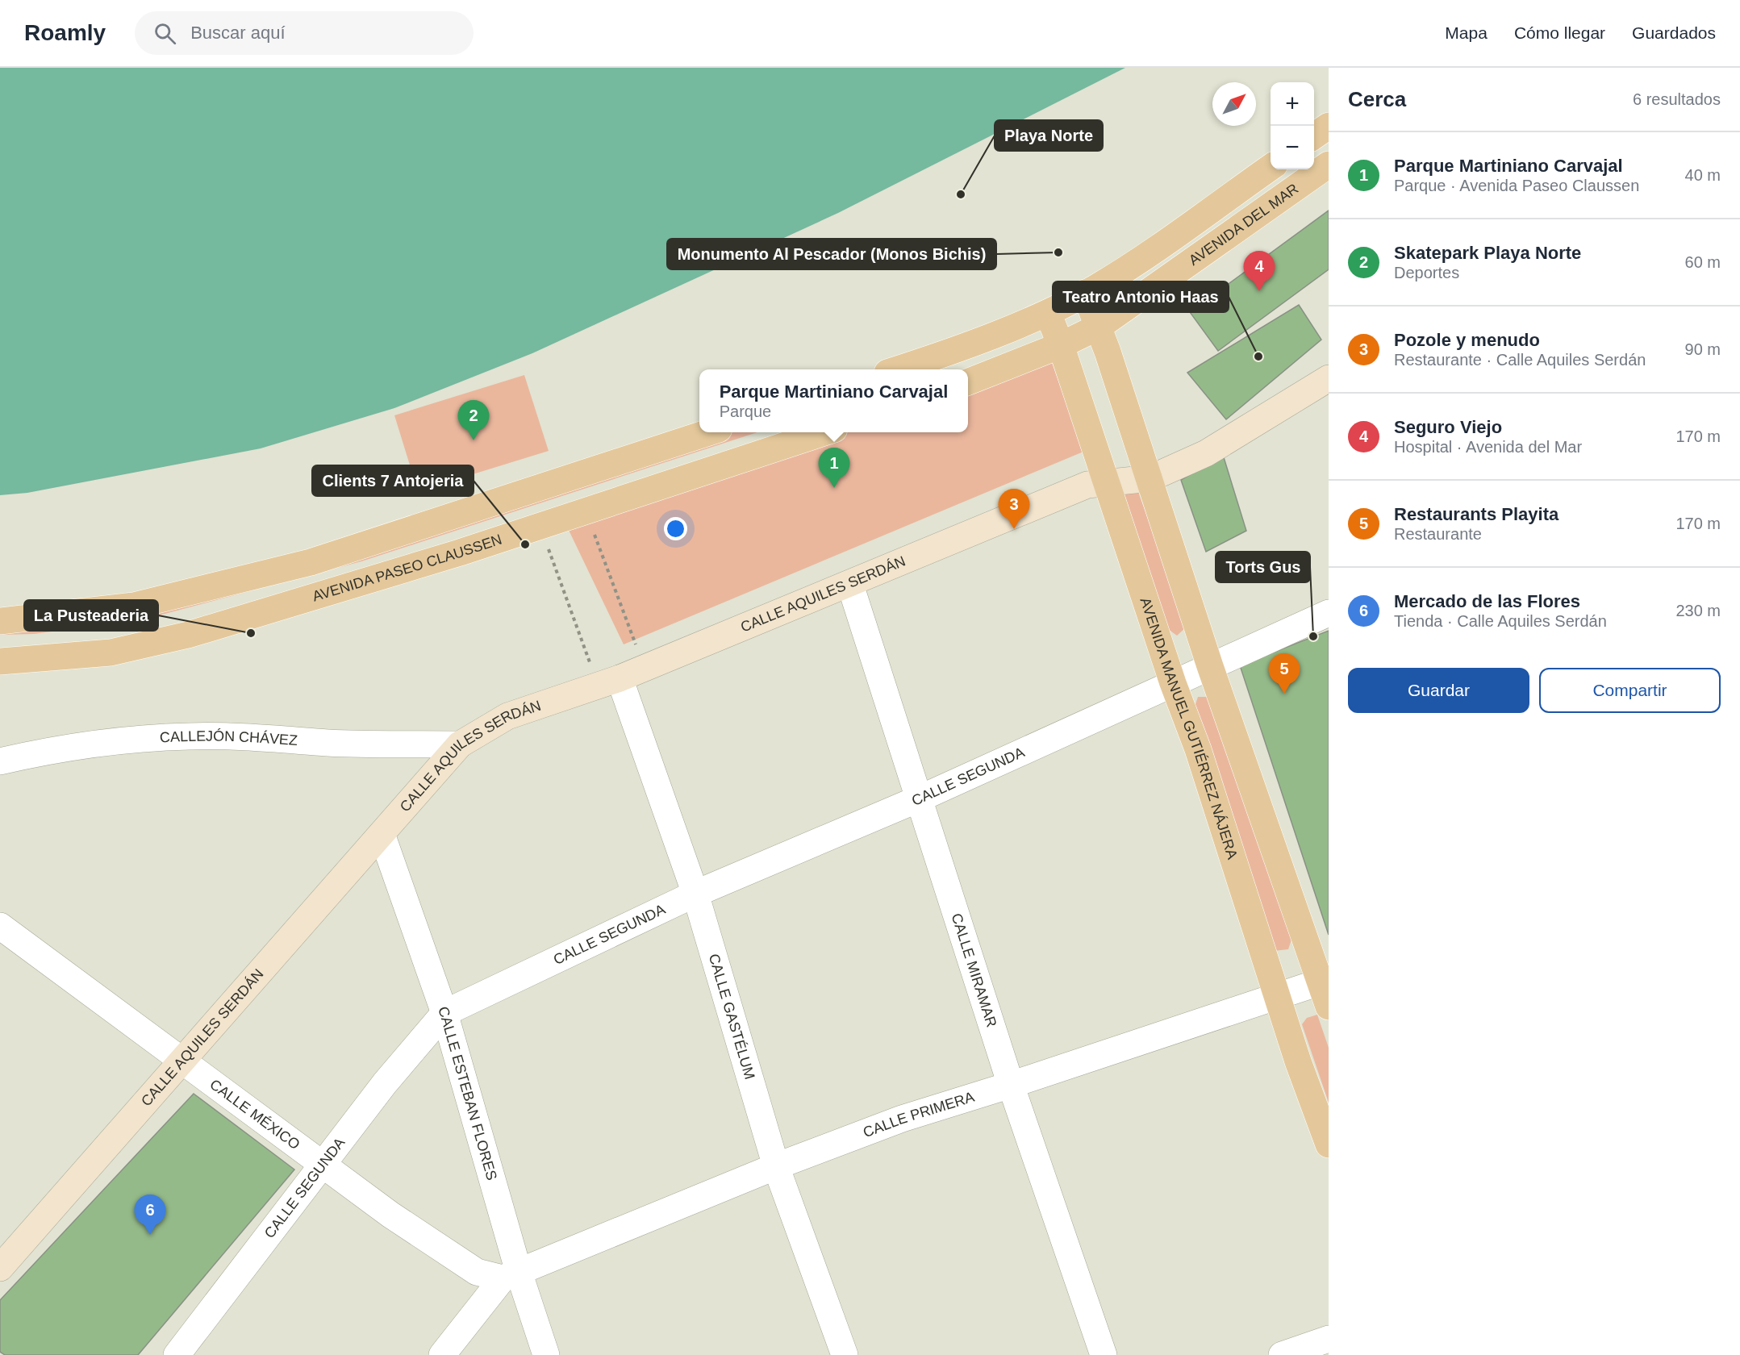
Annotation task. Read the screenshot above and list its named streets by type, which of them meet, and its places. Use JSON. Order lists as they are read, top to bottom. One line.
{"streets":{"main road":["AVENIDA DEL MAR","AVENIDA PASEO CLAUSSEN","AVENIDA MANUEL GUTIÉRREZ NÁJERA"],"street":["CALLE AQUILES SERDÁN","CALLEJÓN CHÁVEZ","CALLE SEGUNDA","CALLE MIRAMAR","CALLE GASTÉLUM","CALLE ESTEBAN FLORES","CALLE MÉXICO","CALLE PRIMERA"]},"crossings":[["AVENIDA DEL MAR","AVENIDA MANUEL GUTIÉRREZ NÁJERA"],["CALLE AQUILES SERDÁN","AVENIDA MANUEL GUTIÉRREZ NÁJERA"],["CALLE AQUILES SERDÁN","CALLEJÓN CHÁVEZ"],["CALLE AQUILES SERDÁN","CALLE MIRAMAR"],["CALLE AQUILES SERDÁN","CALLE GASTÉLUM"],["CALLE AQUILES SERDÁN","CALLE ESTEBAN FLORES"],["CALLE AQUILES SERDÁN","CALLE MÉXICO"],["AVENIDA MANUEL GUTIÉRREZ NÁJERA","CALLE SEGUNDA"],["AVENIDA MANUEL GUTIÉRREZ NÁJERA","CALLE PRIMERA"],["CALLE SEGUNDA","CALLE MIRAMAR"],["CALLE SEGUNDA","CALLE GASTÉLUM"],["CALLE SEGUNDA","CALLE ESTEBAN FLORES"],["CALLE SEGUNDA","CALLE MÉXICO"],["CALLE MIRAMAR","CALLE PRIMERA"],["CALLE GASTÉLUM","CALLE PRIMERA"],["CALLE ESTEBAN FLORES","CALLE MÉXICO"],["CALLE ESTEBAN FLORES","CALLE PRIMERA"],["CALLE MÉXICO","CALLE PRIMERA"]],"places":["Playa Norte","Monumento Al Pescador (Monos Bichis)","Teatro Antonio Haas","Clients 7 Antojeria","La Pusteaderia","Torts Gus"],"north":"top right","page":{"header":"Roamly","search":"Buscar aquí","nav":["Mapa","Cómo llegar","Guardados"],"heading":["Cerca","6 resultados"],"map_buttons":["+","−"],"list":[{"mark":"1","name":"Parque Martiniano Carvajal","note":"Parque · Avenida Paseo Claussen","value":"40 m"},{"mark":"2","name":"Skatepark Playa Norte","note":"Deportes","value":"60 m"},{"mark":"3","name":"Pozole y menudo","note":"Restaurante · Calle Aquiles Serdán","value":"90 m"},{"mark":"4","name":"Seguro Viejo","note":"Hospital · Avenida del Mar","value":"170 m"},{"mark":"5","name":"Restaurants Playita","note":"Restaurante","value":"170 m"},{"mark":"6","name":"Mercado de las Flores","note":"Tienda · Calle Aquiles Serdán","value":"230 m"}],"pins":["4","2","1","3","5","6"],"popup":["Parque Martiniano Carvajal","Parque"],"buttons":["Guardar","Compartir"]}}
